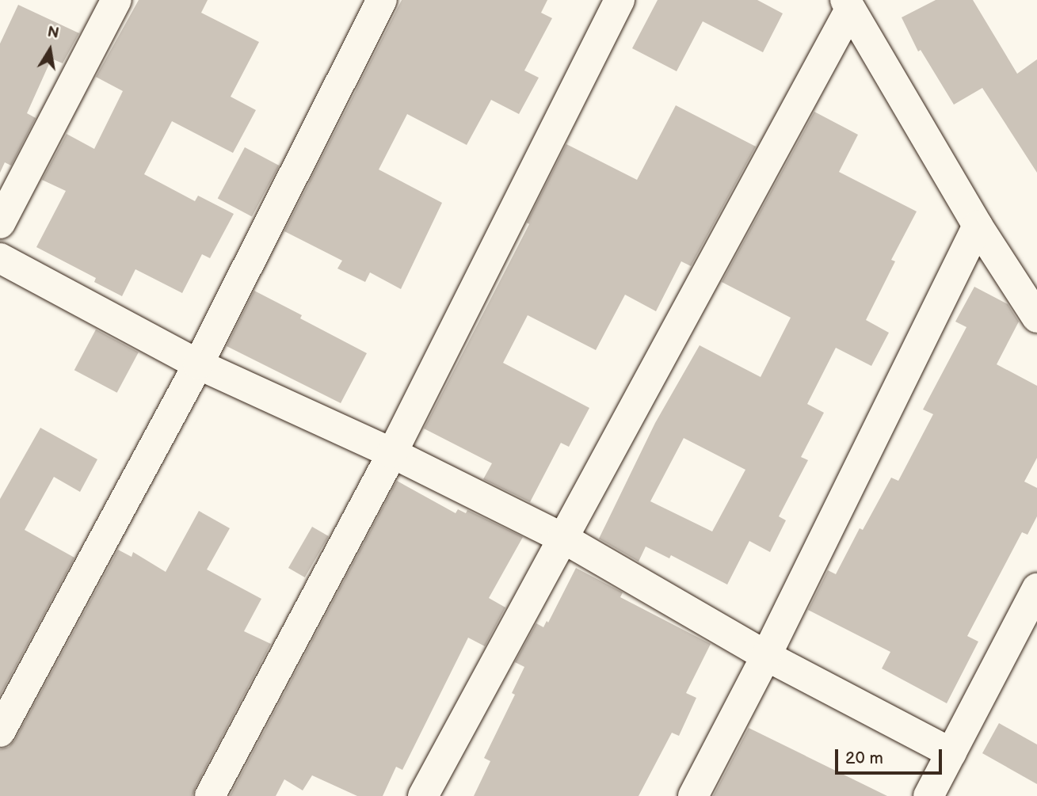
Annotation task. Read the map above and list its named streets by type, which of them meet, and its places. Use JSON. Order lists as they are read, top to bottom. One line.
{"scale_bar":"20 m","north":"top"}
